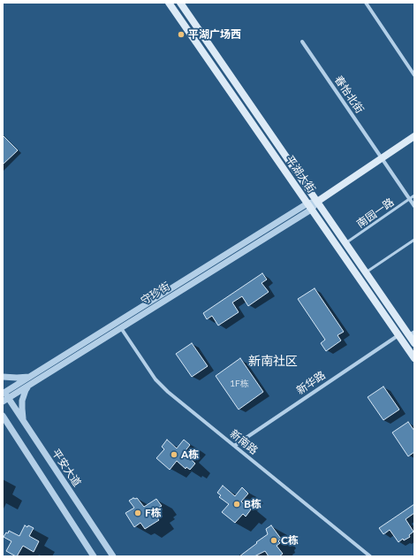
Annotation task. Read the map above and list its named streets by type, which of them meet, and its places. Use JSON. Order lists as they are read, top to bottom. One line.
{"streets":{"main road":["平湖大街","守珍街"],"street":["春怡北街","新华路","新南路","平安大道"],"lane":["南园一路"]},"crossings":[["春怡北街","南园一路"],["春怡北街","守珍街"],["平湖大街","南园一路"],["平湖大街","守珍街"],["平湖大街","新华路"],["守珍街","新南路"],["守珍街","平安大道"],["新华路","新南路"]],"districts":["新南社区"],"places":["平湖广场西","A栋","B栋","F栋","C栋"],"house_numbers":["1F栋"]}
